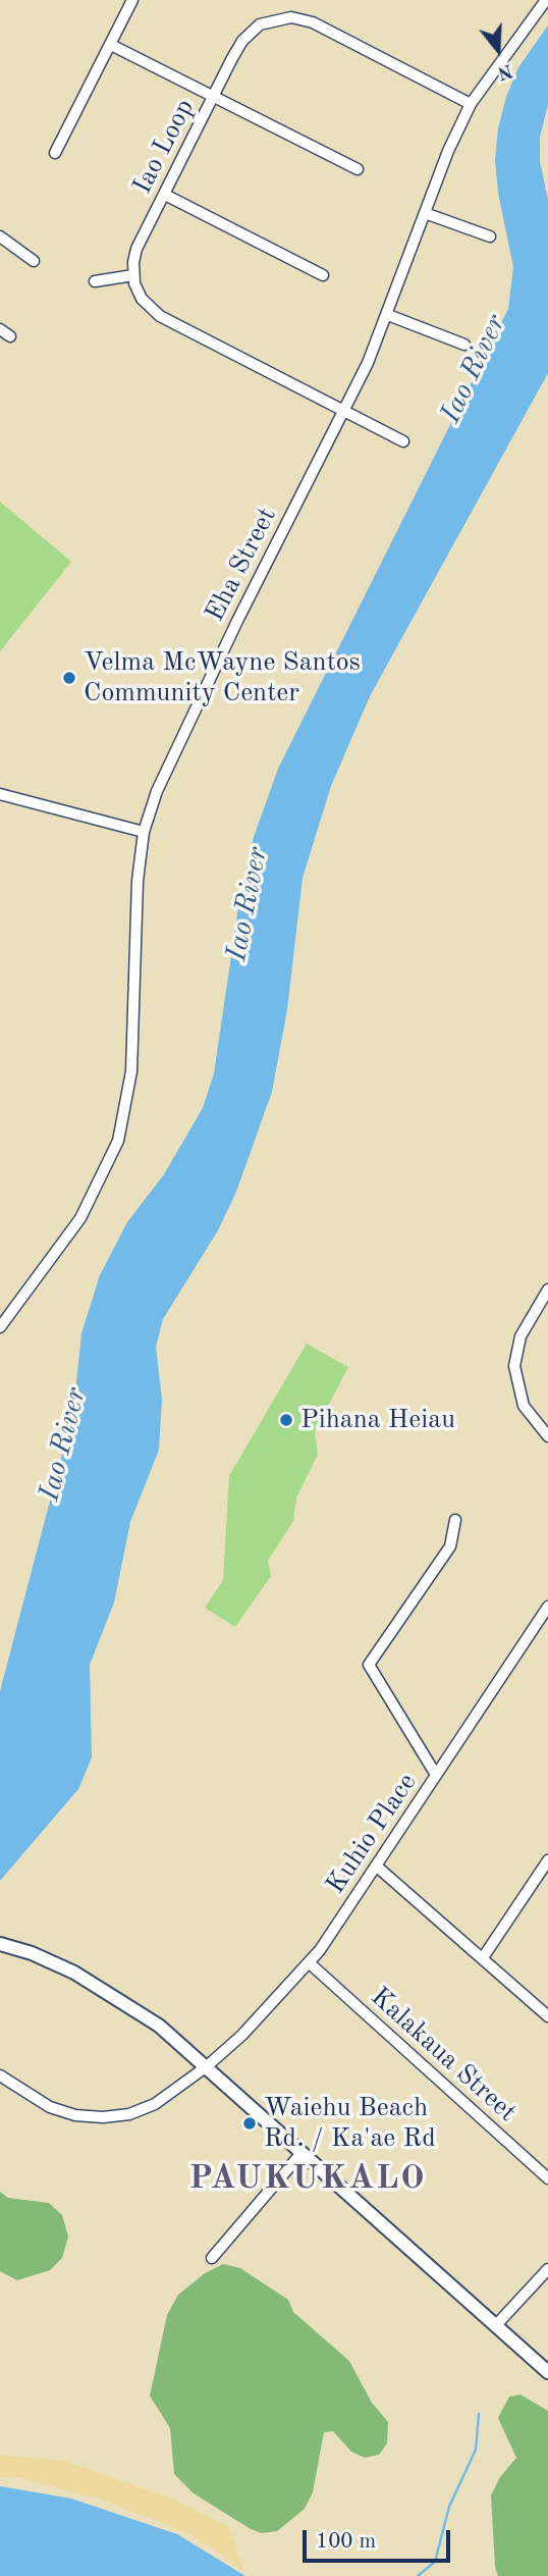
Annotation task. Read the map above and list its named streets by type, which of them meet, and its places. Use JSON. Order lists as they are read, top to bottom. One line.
{"streets":{"street":["Iao Loop","Eha Street","Kuhio Place","Kalakaua Street"]},"crossings":[["Iao Loop","Eha Street"],["Kuhio Place","Kalakaua Street"]],"districts":["PAUKUKALO"],"water":["Iao River"],"places":["Velma McWayne Santos Community Center","Pihana Heiau","Waiehu Beach Rd. / Ka'ae Rd"],"scale_bar":"100 m","north":"bottom"}
